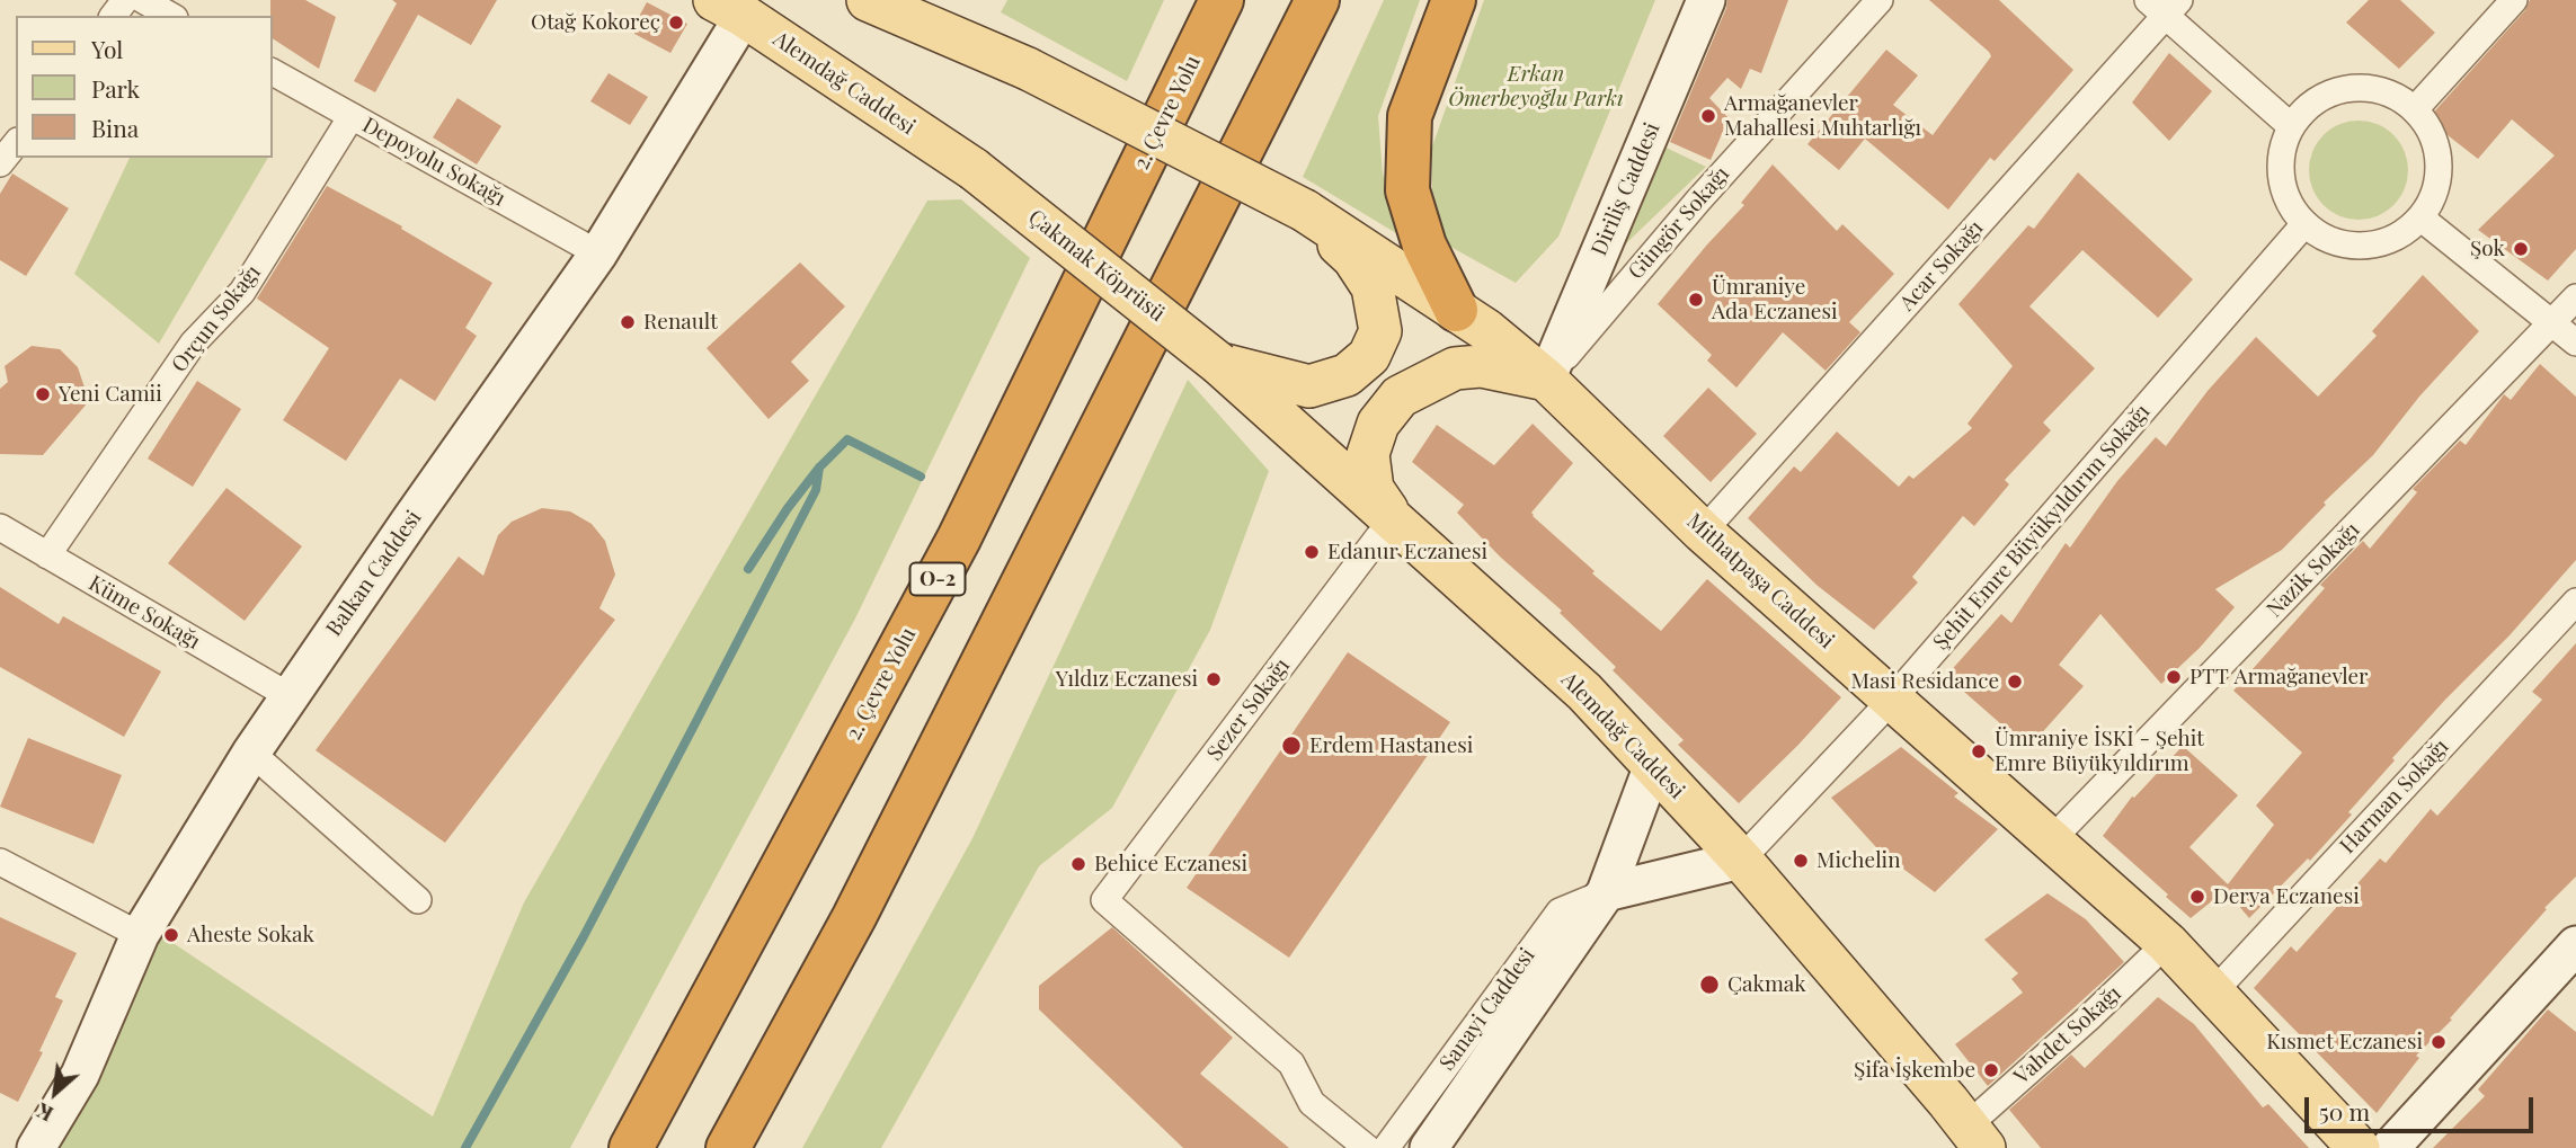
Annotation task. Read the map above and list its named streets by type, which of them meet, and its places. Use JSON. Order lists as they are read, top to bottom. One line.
{"streets":{"highway":["2. Çevre Yolu","O-2"],"main road":["Alemdağ Caddesi","Çakmak Köprüsü","Mithatpaşa Caddesi"],"street":["Depoyolu Sokağı","Diriliş Caddesi","Güngör Sokağı","Acar Sokağı","Orçun Sokağı","Şehit Emre Büyükyıldırım Sokağı","Nazik Sokağı","Balkan Caddesi","Küme Sokağı","Sezer Sokağı","Harman Sokağı","Sanayi Caddesi","Vahdet Sokağı"]},"crossings":[["Alemdağ Caddesi","Çakmak Köprüsü"],["Alemdağ Caddesi","Şehit Emre Büyükyıldırım Sokağı"],["Alemdağ Caddesi","Balkan Caddesi"],["Alemdağ Caddesi","Sezer Sokağı"],["Alemdağ Caddesi","Sanayi Caddesi"],["Alemdağ Caddesi","Vahdet Sokağı"],["Depoyolu Sokağı","Orçun Sokağı"],["Depoyolu Sokağı","Balkan Caddesi"],["Diriliş Caddesi","Güngör Sokağı"],["Diriliş Caddesi","Mithatpaşa Caddesi"],["Güngör Sokağı","Mithatpaşa Caddesi"],["Acar Sokağı","Mithatpaşa Caddesi"],["Orçun Sokağı","Küme Sokağı"],["Şehit Emre Büyükyıldırım Sokağı","Mithatpaşa Caddesi"],["Şehit Emre Büyükyıldırım Sokağı","Sanayi Caddesi"],["Nazik Sokağı","Mithatpaşa Caddesi"],["Balkan Caddesi","Küme Sokağı"],["Mithatpaşa Caddesi","Harman Sokağı"],["Mithatpaşa Caddesi","Vahdet Sokağı"]],"parks":["Erkan Ömerbeyoğlu Parkı"],"places":["Otağ Kokoreç","Armağanevler Mahallesi Muhtarlığı","Şok","Ümraniye Ada Eczanesi","Renault","Yeni Camii","Edanur Eczanesi","PTT Armağanevler","Yıldız Eczanesi","Masi Residance","Erdem Hastanesi","Ümraniye İSKİ - Şehit Emre Büyükyıldırım","Michelin","Behice Eczanesi","Derya Eczanesi","Aheste Sokak","Çakmak","Kısmet Eczanesi","Şifa İşkembe"],"legend":["Yol","Park","Bina"],"scale_bar":"50 m","north":"bottom left"}
